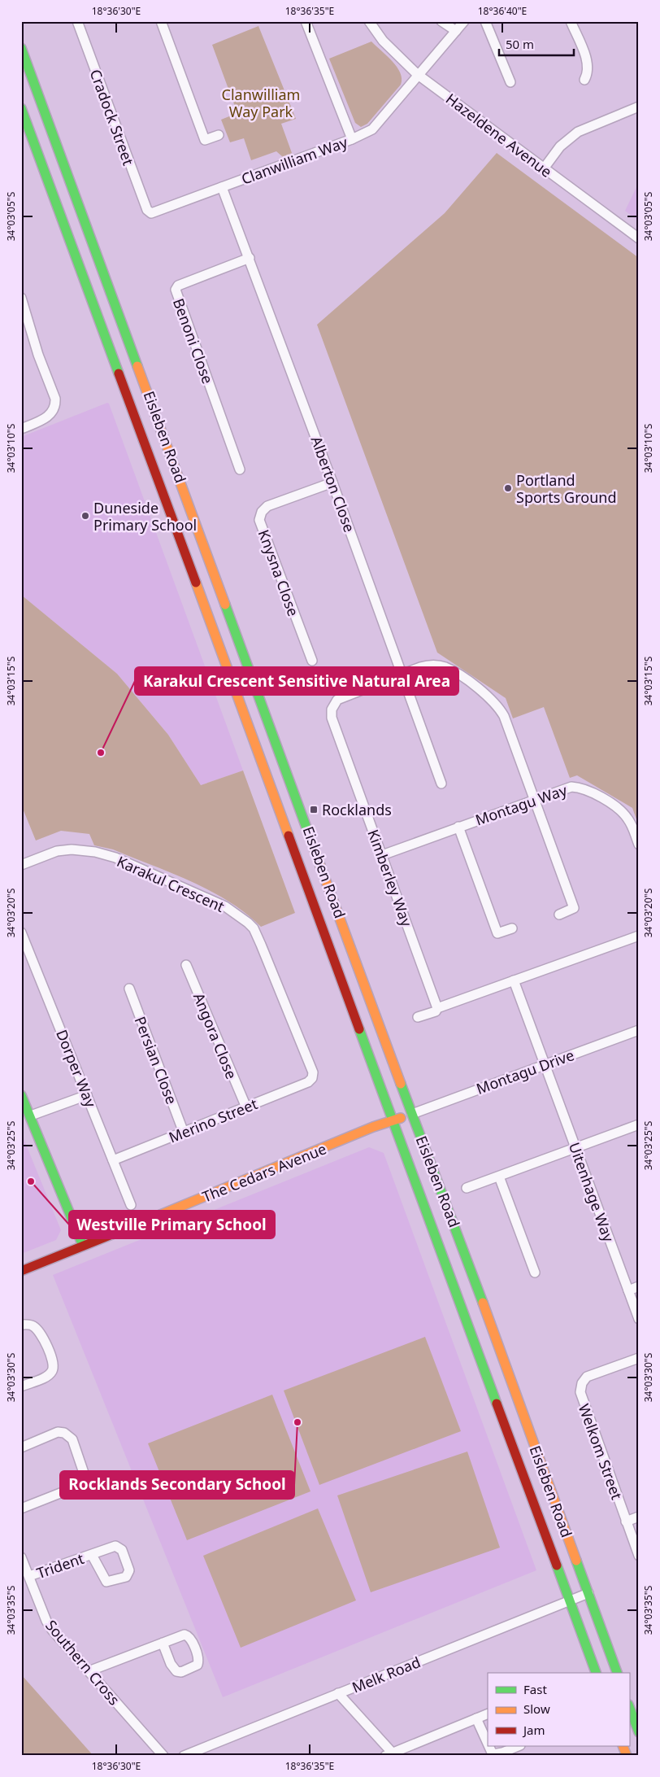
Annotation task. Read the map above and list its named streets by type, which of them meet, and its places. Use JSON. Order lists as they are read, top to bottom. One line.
{"streets":{"main road":["Eisleben Road","The Cedars Avenue"],"street":["Cradock Street","Hazeldene Avenue","Clanwilliam Way","Benoni Close","Alberton Close","Knysna Close","Montagu Way","Kimberley Way","Karakul Crescent","Angora Close","Persian Close","Dorper Way","Montagu Drive","Merino Street","Uitenhage Way","Welkom Street","Trident","Southern Cross","Melk Road"]},"crossings":[["Cradock Street","Clanwilliam Way"],["Hazeldene Avenue","Clanwilliam Way"],["Clanwilliam Way","Alberton Close"],["Benoni Close","Alberton Close"],["Eisleben Road","Montagu Drive"],["Eisleben Road","The Cedars Avenue"],["Eisleben Road","Melk Road"],["Alberton Close","Knysna Close"],["Alberton Close","Kimberley Way"],["Montagu Way","Kimberley Way"],["Karakul Crescent","Merino Street"],["Angora Close","Merino Street"],["Persian Close","Merino Street"],["Dorper Way","Merino Street"],["Montagu Drive","The Cedars Avenue"],["Montagu Drive","Uitenhage Way"],["Trident","Southern Cross"]],"parks":["Clanwilliam Way Park"],"places":{"other":["Portland Sports Ground","Duneside Primary School","Karakul Crescent Sensitive Natural Area","Westville Primary School","Rocklands Secondary School"],"transit":["Rocklands"]},"legend":["Fast","Slow","Jam"],"scale_bar":"50 m","coordinates":["18°36'30\"E","18°36'35\"E","18°36'40\"E","34°03'05\"S","34°03'10\"S","34°03'15\"S","34°03'20\"S","34°03'25\"S","34°03'30\"S","34°03'35\"S"]}
